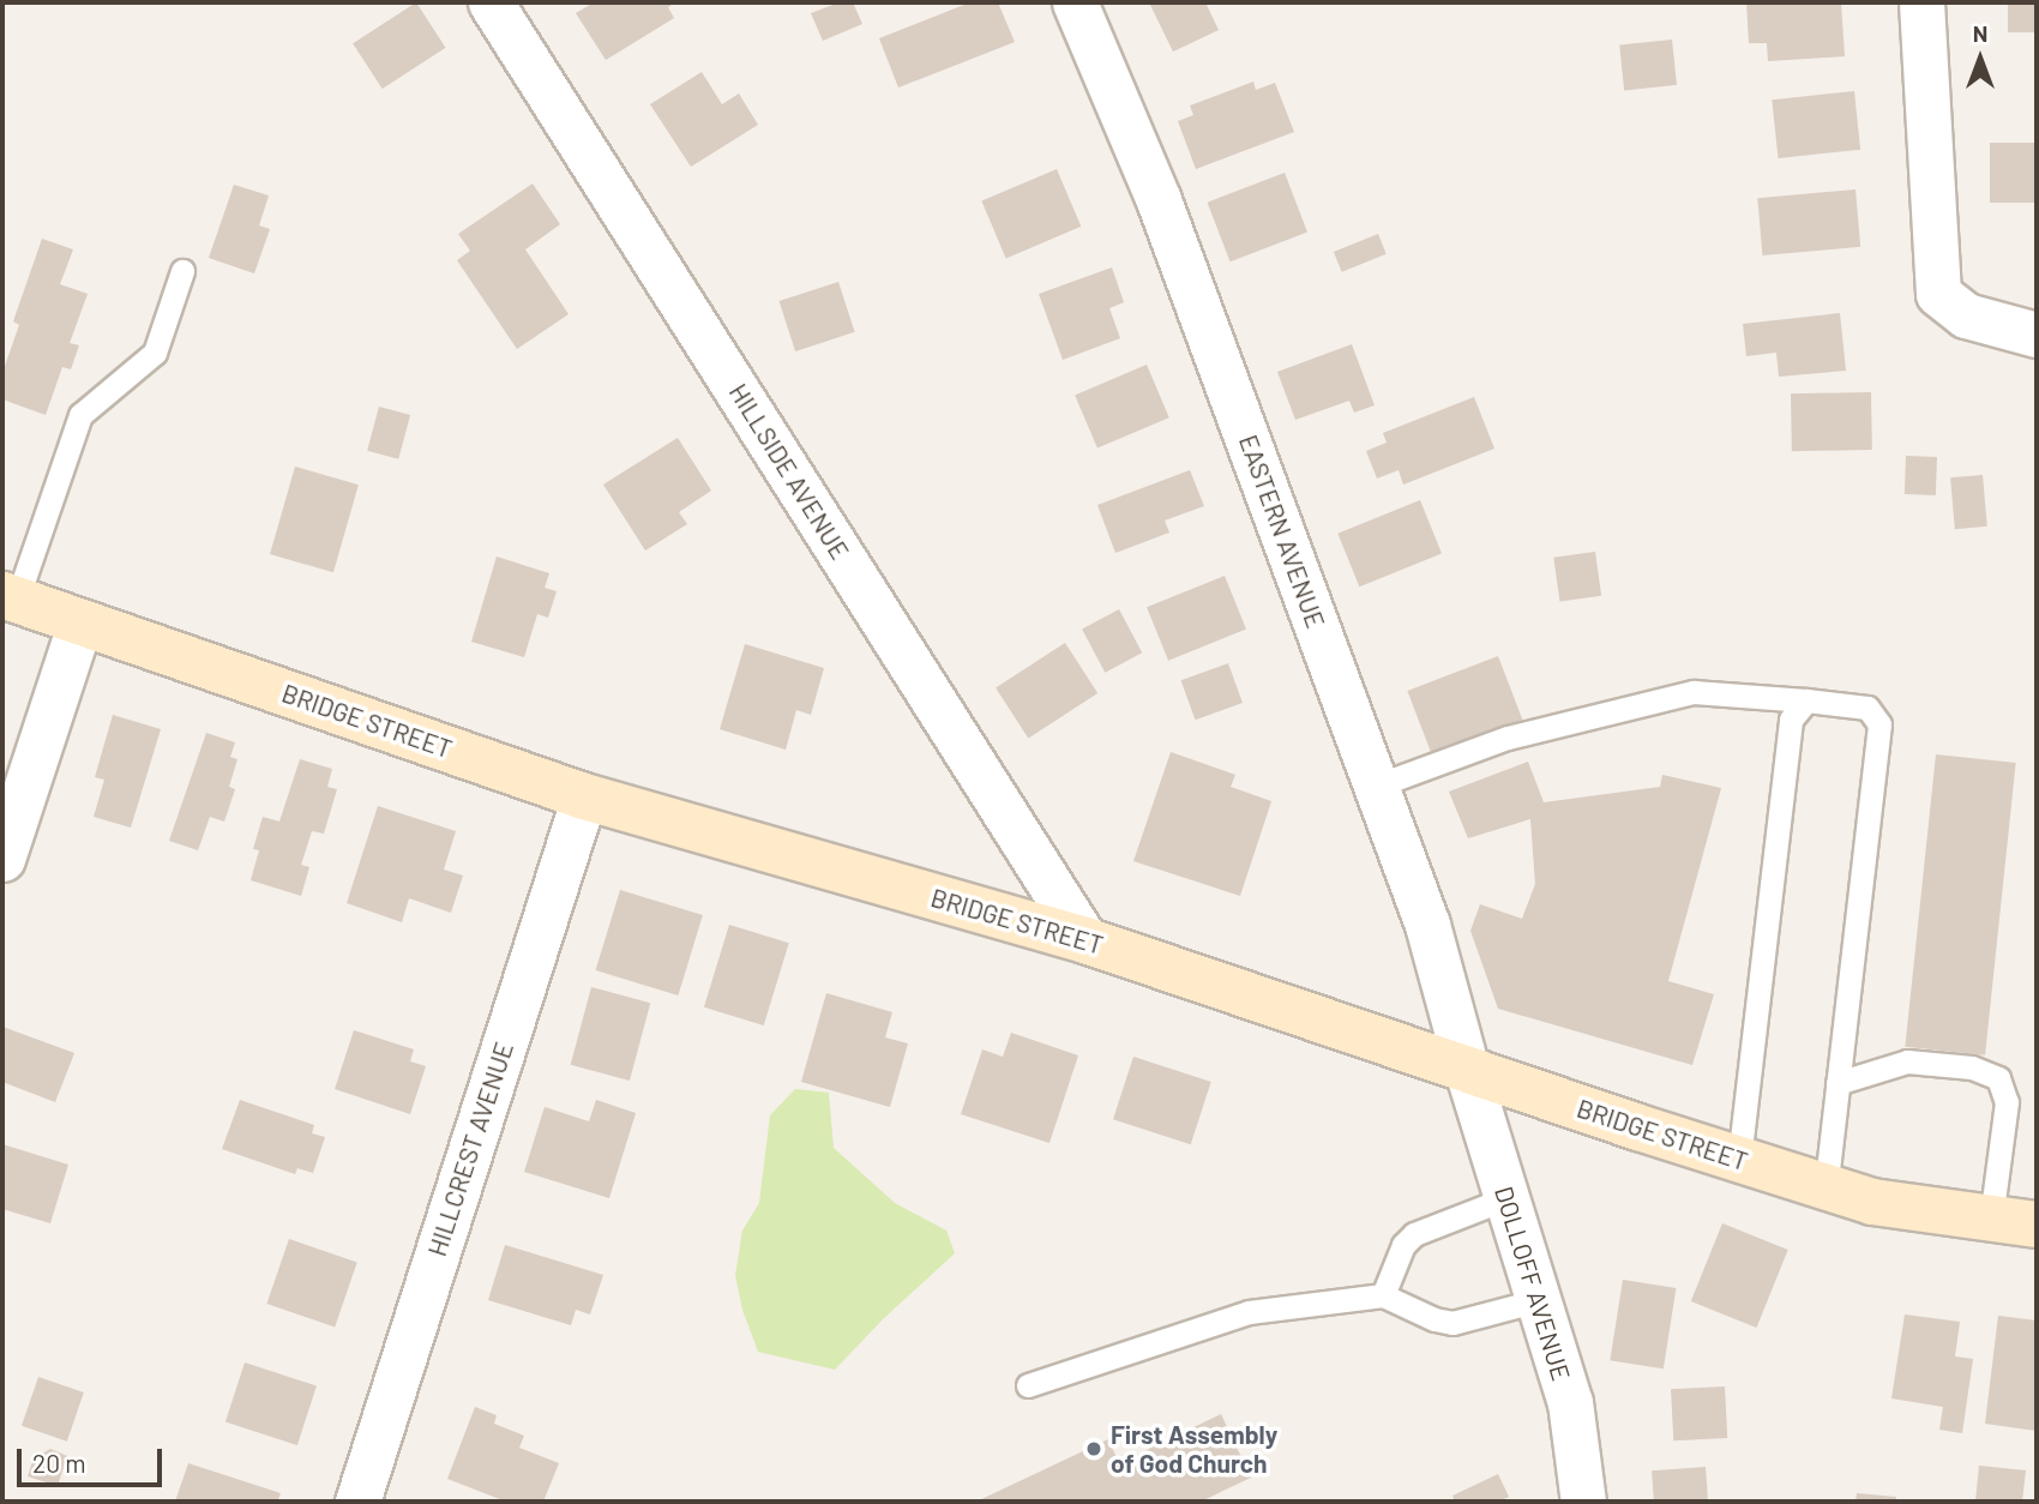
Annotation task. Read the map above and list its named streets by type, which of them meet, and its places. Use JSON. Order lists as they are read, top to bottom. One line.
{"streets":{"main road":["BRIDGE STREET"],"street":["HILLSIDE AVENUE","EASTERN AVENUE","HILLCREST AVENUE","DOLLOFF AVENUE"]},"crossings":[["HILLSIDE AVENUE","BRIDGE STREET"],["EASTERN AVENUE","BRIDGE STREET"],["EASTERN AVENUE","DOLLOFF AVENUE"],["BRIDGE STREET","HILLCREST AVENUE"],["BRIDGE STREET","DOLLOFF AVENUE"]],"places":["First Assembly of God Church"],"scale_bar":"20 m","north":"top"}
